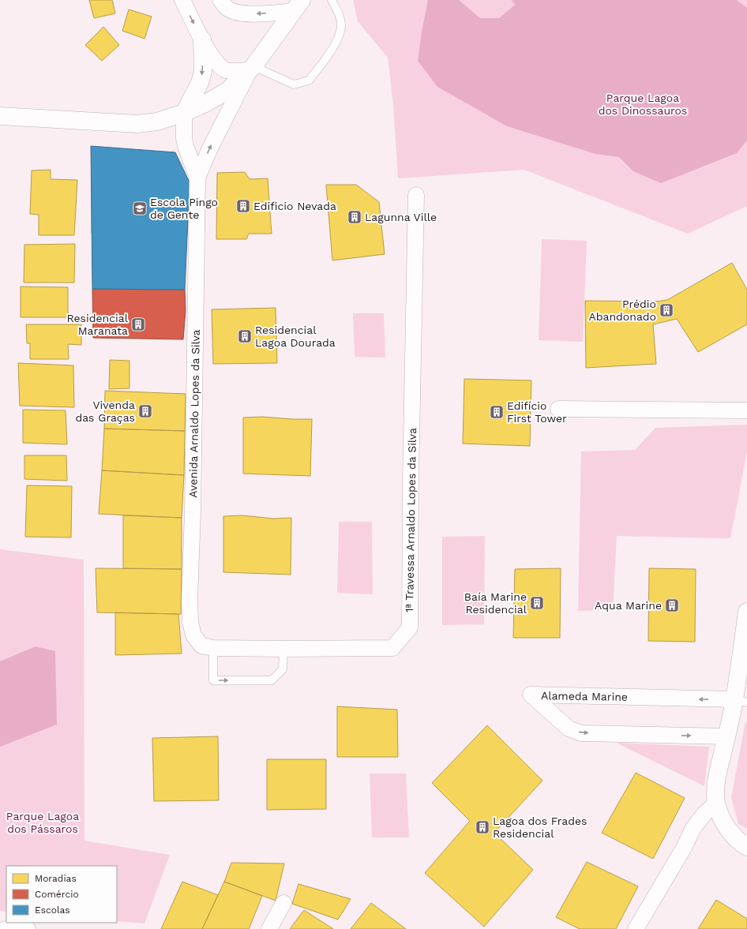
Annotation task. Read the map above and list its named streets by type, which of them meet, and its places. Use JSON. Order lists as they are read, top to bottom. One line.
{"streets":{"street":["Avenida Arnaldo Lopes da Silva","1ª Travessa Arnaldo Lopes da Silva","Alameda Marine"]},"crossings":[["Avenida Arnaldo Lopes da Silva","1ª Travessa Arnaldo Lopes da Silva"]],"parks":["Parque Lagoa dos Dinossauros","Parque Lagoa dos Pássaros"],"places":{"building":["Edificio Nevada","Lagunna Ville","Prédio Abandonado","Residencial Maranata","Residencial Lagoa Dourada","Vivenda das Graças","Edifício First Tower","Baía Marine Residencial","Aqua Marine","Lagoa dos Frades Residencial"],"school or university":["Escola Pingo de Gente"]},"legend":["Moradias","Comércio","Escolas"]}
